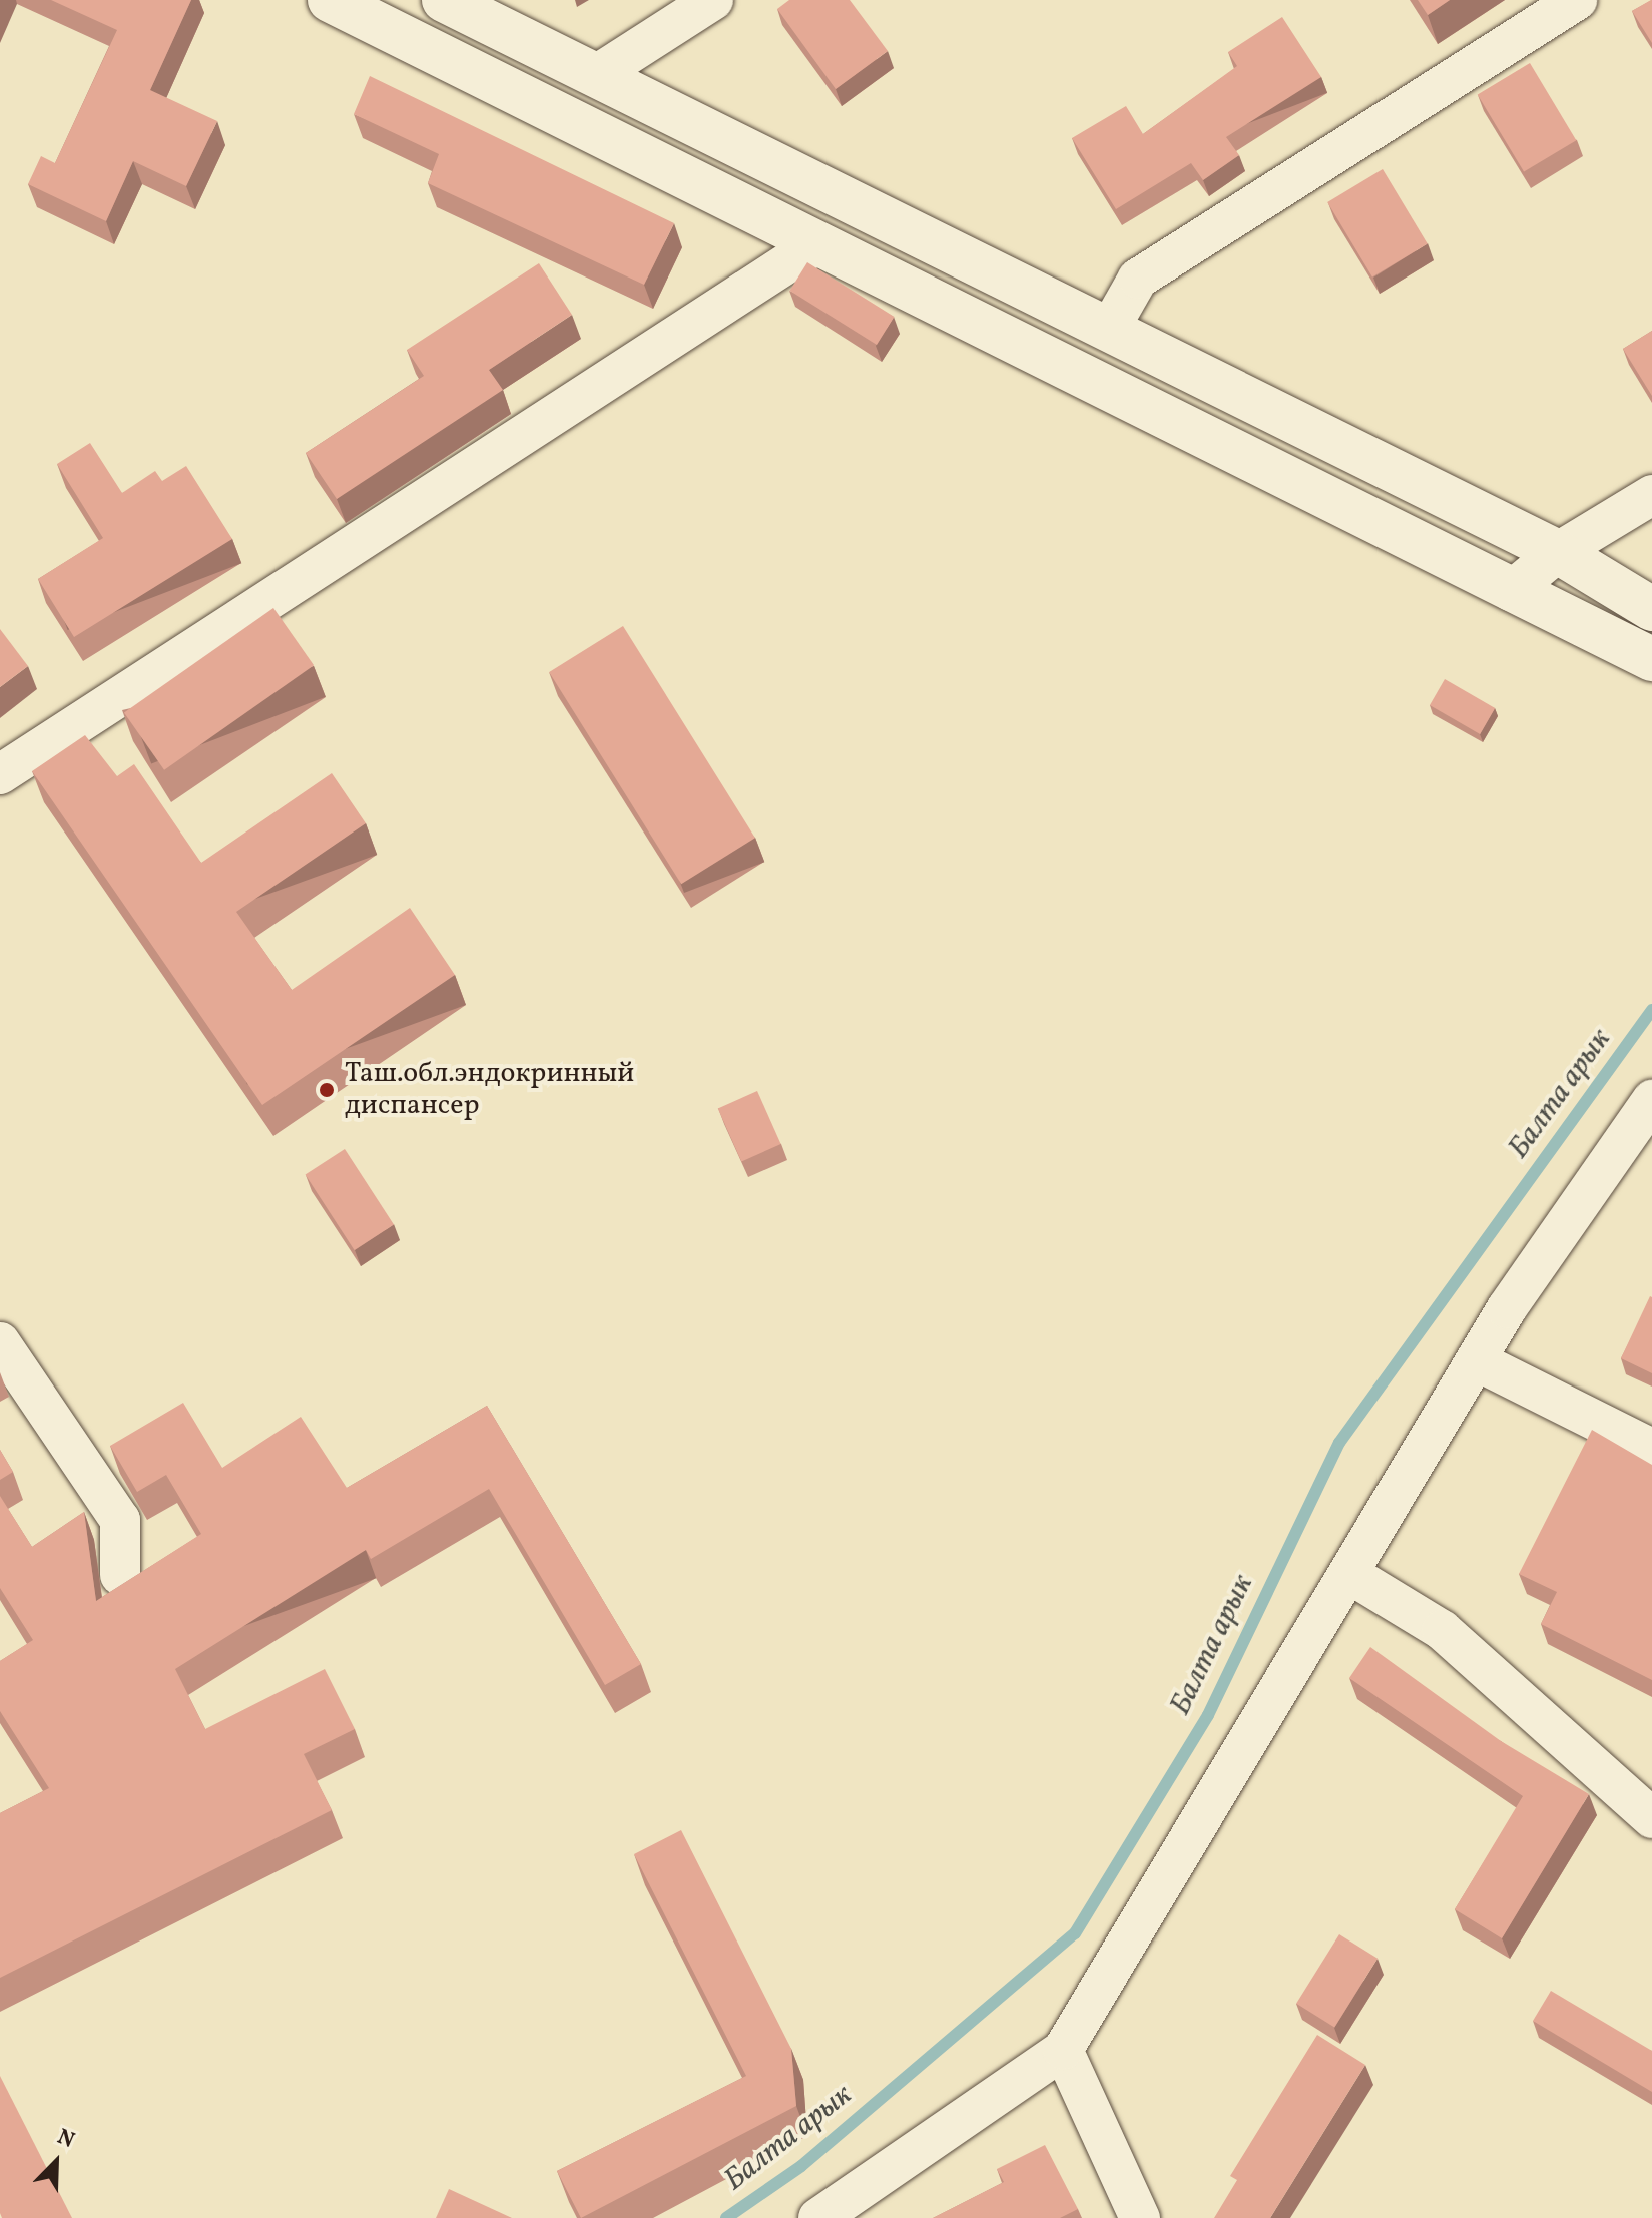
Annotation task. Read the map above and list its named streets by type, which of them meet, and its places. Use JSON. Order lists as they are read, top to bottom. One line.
{"water":["Балта арык"],"places":["Таш.обл.эндокринный диспансер"],"north":"top right"}
